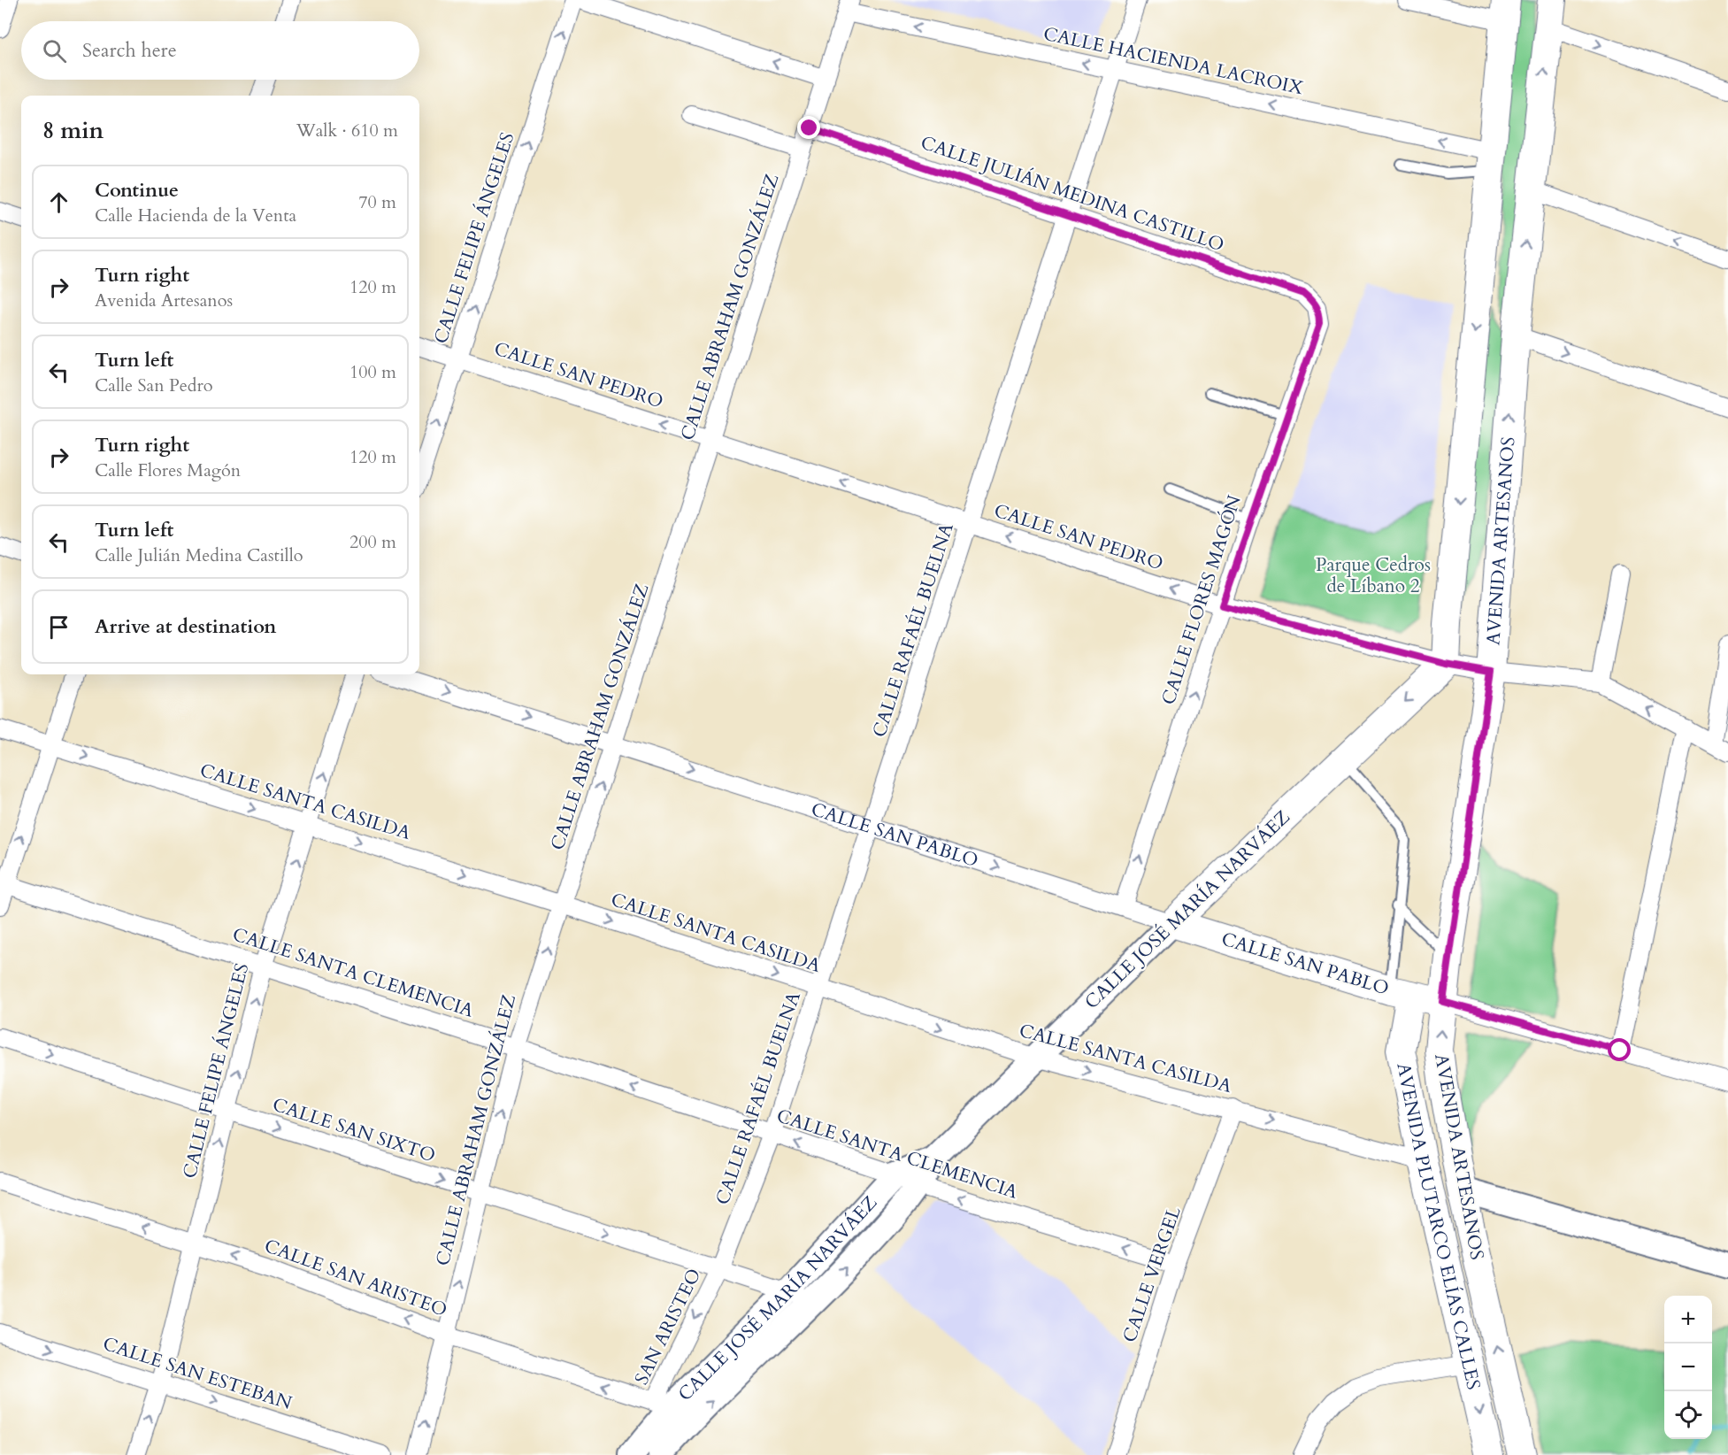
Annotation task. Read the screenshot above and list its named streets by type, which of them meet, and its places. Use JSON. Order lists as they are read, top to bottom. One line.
{"streets":{"main road":["AVENIDA ARTESANOS","CALLE SAN PABLO","CALLE JOSÉ MARÍA NARVÁEZ","AVENIDA PLUTARCO ELÍAS CALLES"],"street":["CALLE HACIENDA LACROIX","CALLE JULIÁN MEDINA CASTILLO","CALLE FELIPE ÁNGELES","CALLE ABRAHAM GONZÁLEZ","CALLE SAN PEDRO","CALLE FLORES MAGÓN","CALLE RAFAÉL BUELNA","CALLE SANTA CASILDA","CALLE SANTA CLEMENCIA","CALLE SAN SIXTO","CALLE VERGEL","CALLE SAN ARISTEO","SAN ARISTEO","CALLE SAN ESTEBAN"]},"crossings":[["CALLE HACIENDA LACROIX","CALLE ABRAHAM GONZÁLEZ"],["CALLE HACIENDA LACROIX","CALLE RAFAÉL BUELNA"],["CALLE JULIÁN MEDINA CASTILLO","CALLE ABRAHAM GONZÁLEZ"],["CALLE JULIÁN MEDINA CASTILLO","CALLE FLORES MAGÓN"],["CALLE JULIÁN MEDINA CASTILLO","CALLE RAFAÉL BUELNA"],["CALLE FELIPE ÁNGELES","CALLE SAN PEDRO"],["CALLE FELIPE ÁNGELES","CALLE SANTA CASILDA"],["CALLE FELIPE ÁNGELES","CALLE SANTA CLEMENCIA"],["CALLE FELIPE ÁNGELES","CALLE SAN SIXTO"],["CALLE FELIPE ÁNGELES","CALLE SAN ARISTEO"],["CALLE FELIPE ÁNGELES","CALLE SAN ESTEBAN"],["CALLE ABRAHAM GONZÁLEZ","CALLE SAN PEDRO"],["CALLE ABRAHAM GONZÁLEZ","CALLE SANTA CASILDA"],["CALLE ABRAHAM GONZÁLEZ","CALLE SAN PABLO"],["CALLE ABRAHAM GONZÁLEZ","CALLE SANTA CLEMENCIA"],["CALLE ABRAHAM GONZÁLEZ","CALLE SAN SIXTO"],["CALLE ABRAHAM GONZÁLEZ","CALLE SAN ARISTEO"],["CALLE SAN PEDRO","AVENIDA ARTESANOS"],["CALLE SAN PEDRO","CALLE FLORES MAGÓN"],["CALLE SAN PEDRO","CALLE RAFAÉL BUELNA"],["CALLE SAN PEDRO","CALLE JOSÉ MARÍA NARVÁEZ"],["AVENIDA ARTESANOS","CALLE SAN PABLO"],["CALLE FLORES MAGÓN","CALLE SAN PABLO"],["CALLE RAFAÉL BUELNA","CALLE SANTA CASILDA"],["CALLE RAFAÉL BUELNA","CALLE SAN PABLO"],["CALLE RAFAÉL BUELNA","CALLE SANTA CLEMENCIA"],["CALLE RAFAÉL BUELNA","CALLE SAN SIXTO"],["CALLE RAFAÉL BUELNA","SAN ARISTEO"],["CALLE SANTA CASILDA","CALLE JOSÉ MARÍA NARVÁEZ"],["CALLE SANTA CASILDA","AVENIDA PLUTARCO ELÍAS CALLES"],["CALLE SANTA CASILDA","CALLE VERGEL"],["CALLE SAN PABLO","CALLE JOSÉ MARÍA NARVÁEZ"],["CALLE SAN PABLO","AVENIDA PLUTARCO ELÍAS CALLES"],["CALLE JOSÉ MARÍA NARVÁEZ","CALLE SANTA CLEMENCIA"],["CALLE JOSÉ MARÍA NARVÁEZ","CALLE SAN SIXTO"],["CALLE JOSÉ MARÍA NARVÁEZ","CALLE SAN ARISTEO"],["CALLE JOSÉ MARÍA NARVÁEZ","SAN ARISTEO"],["CALLE SANTA CLEMENCIA","CALLE VERGEL"],["CALLE SAN SIXTO","SAN ARISTEO"],["CALLE SAN ARISTEO","SAN ARISTEO"]],"one_way":["CALLE HACIENDA LACROIX","CALLE FELIPE ÁNGELES","CALLE ABRAHAM GONZÁLEZ","CALLE SAN PEDRO","CALLE FLORES MAGÓN","CALLE SANTA CASILDA","CALLE SAN PABLO","CALLE SANTA CLEMENCIA","CALLE SAN SIXTO","CALLE SAN ARISTEO","SAN ARISTEO","CALLE SAN ESTEBAN"],"parks":["Parque Cedros de Líbano 2"],"page":{"search":"Search here","heading":["8 min","Walk · 610 m"],"list":[["Continue","Calle Hacienda de la Venta","70 m"],["Turn right","Avenida Artesanos","120 m"],["Turn left","Calle San Pedro","100 m"],["Turn right","Calle Flores Magón","120 m"],["Turn left","Calle Julián Medina Castillo","200 m"],"Arrive at destination"],"map_buttons":["+","−"]}}
